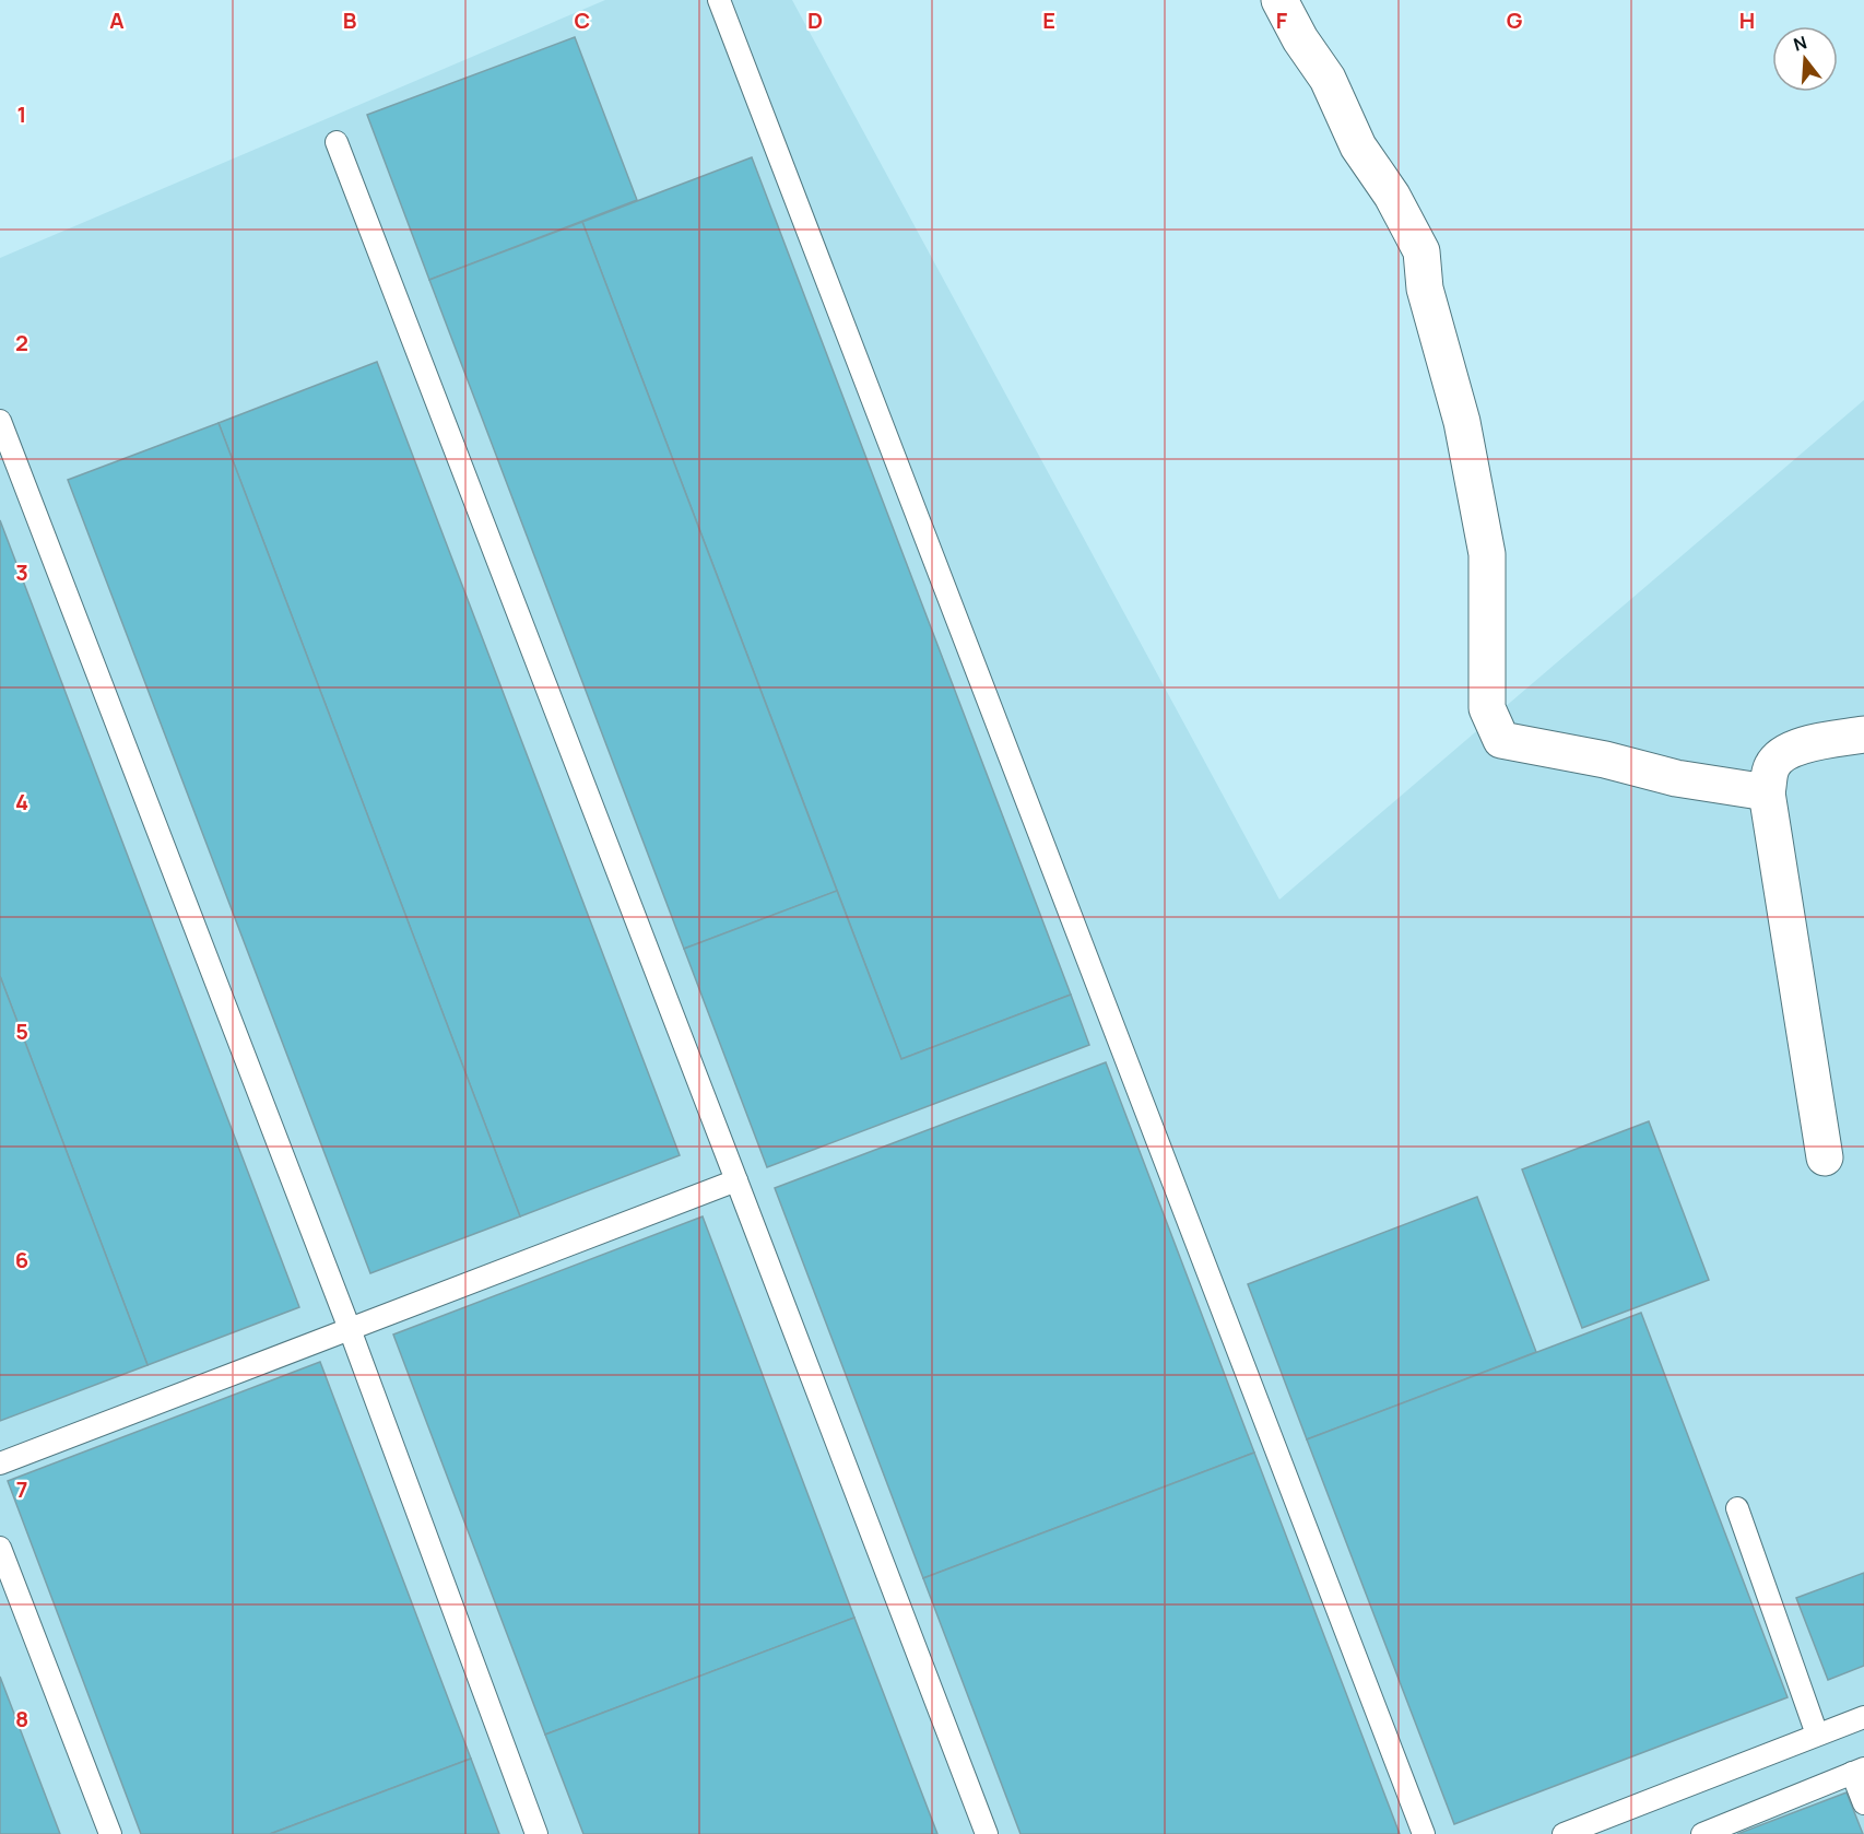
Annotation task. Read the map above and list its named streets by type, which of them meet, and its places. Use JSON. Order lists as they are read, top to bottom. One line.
{"north":"top","grid":{"columns":["A","B","C","D","E","F","G","H"],"rows":["1","2","3","4","5","6","7","8"]}}
